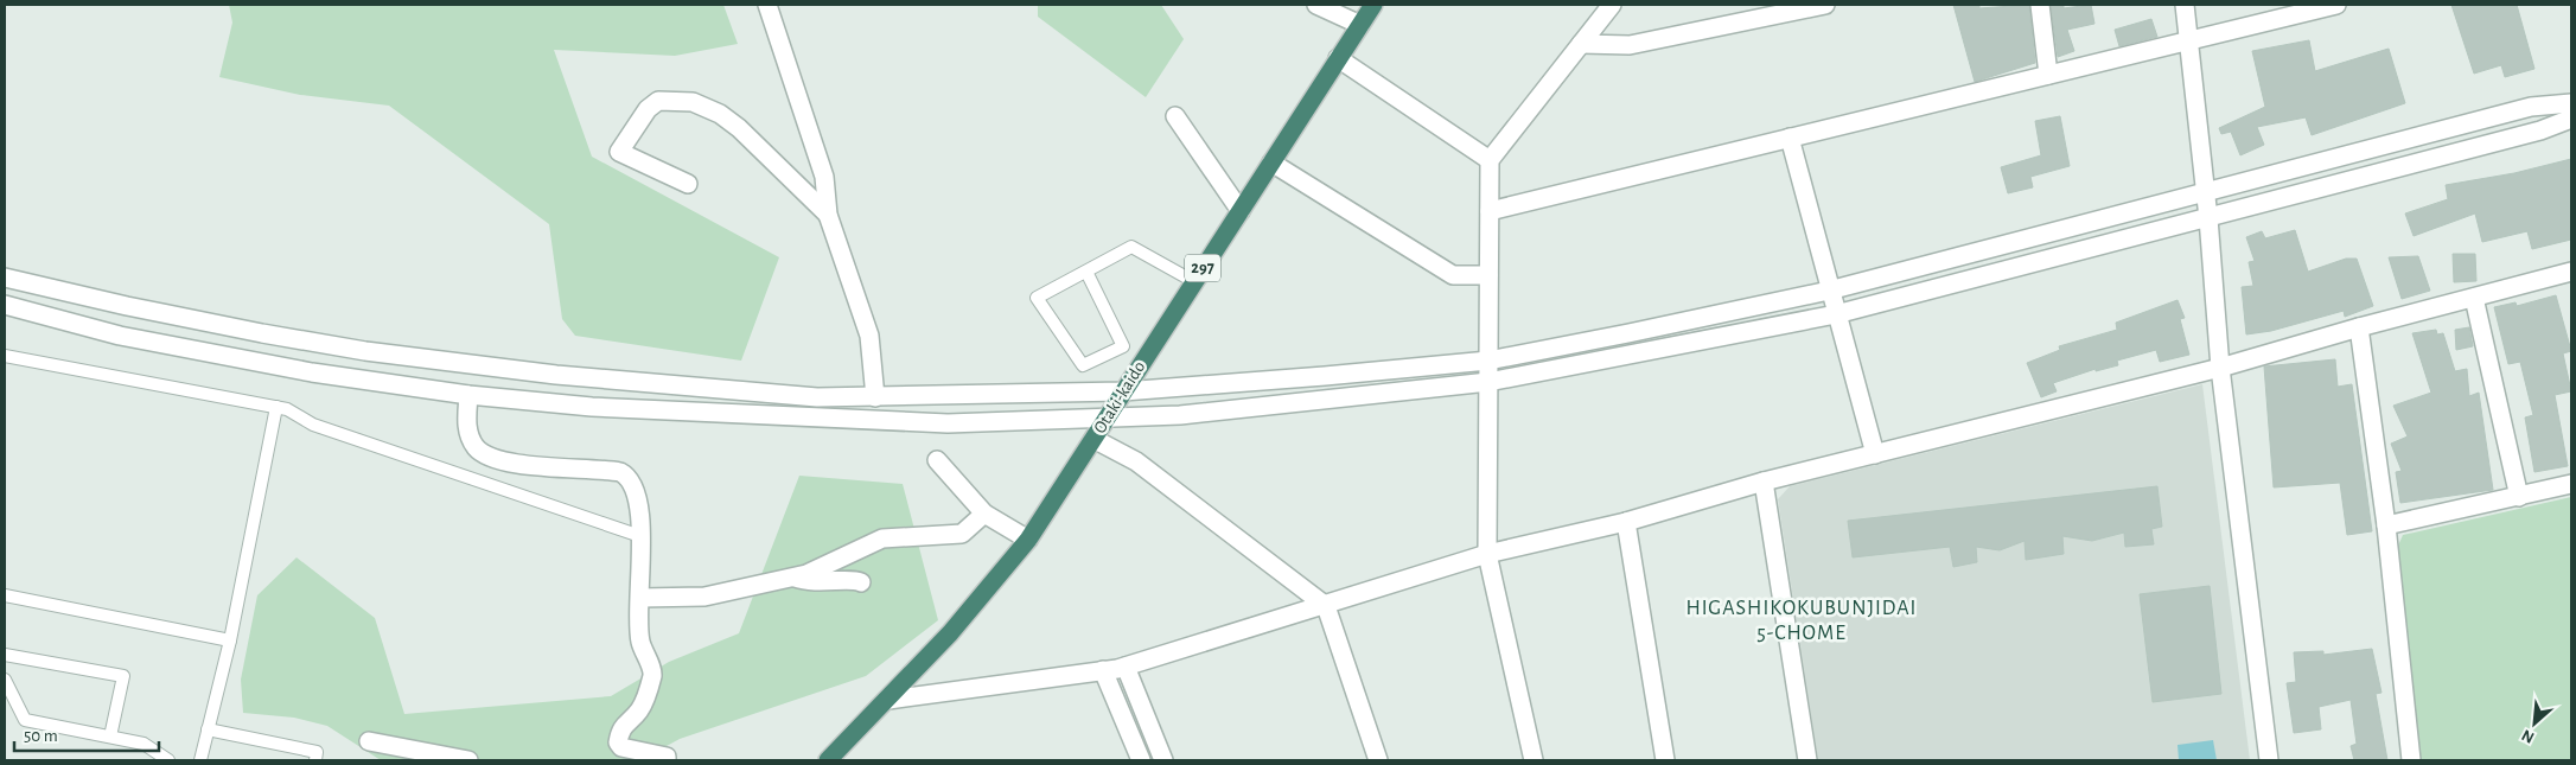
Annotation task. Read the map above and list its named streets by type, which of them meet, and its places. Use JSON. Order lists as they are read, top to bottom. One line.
{"streets":{"highway":["297","Otaki-kaido"]},"districts":["HIGASHIKOKUBUNJIDAI 5-CHOME"],"scale_bar":"50 m","north":"bottom left"}
